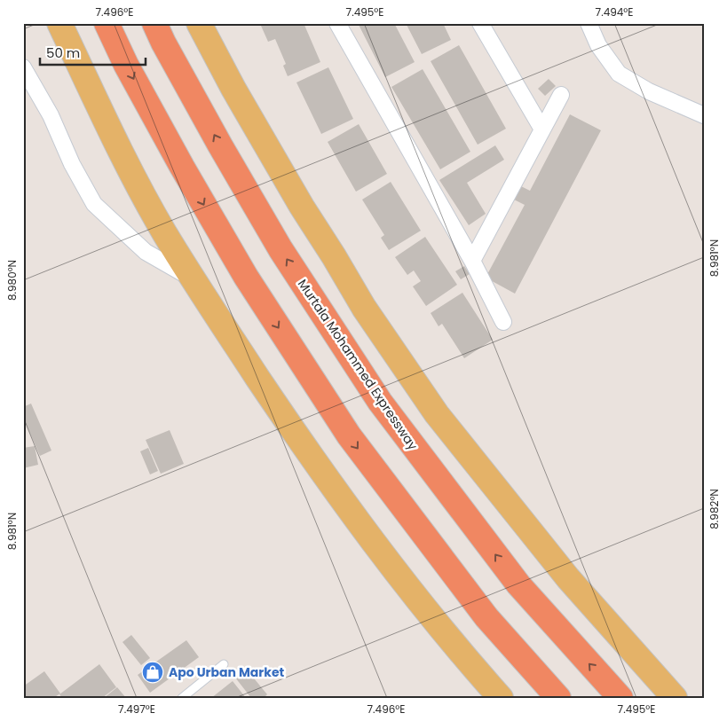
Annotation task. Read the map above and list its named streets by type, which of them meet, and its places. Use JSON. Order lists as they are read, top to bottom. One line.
{"streets":{"highway":["Murtala Mohammed Expressway"]},"places":{"shop":["Apo Urban Market"]},"scale_bar":"50 m","coordinates":["7.496°E","7.495°E","7.494°E","8.981°N","8.980°N","8.982°N","7.497°E"]}
